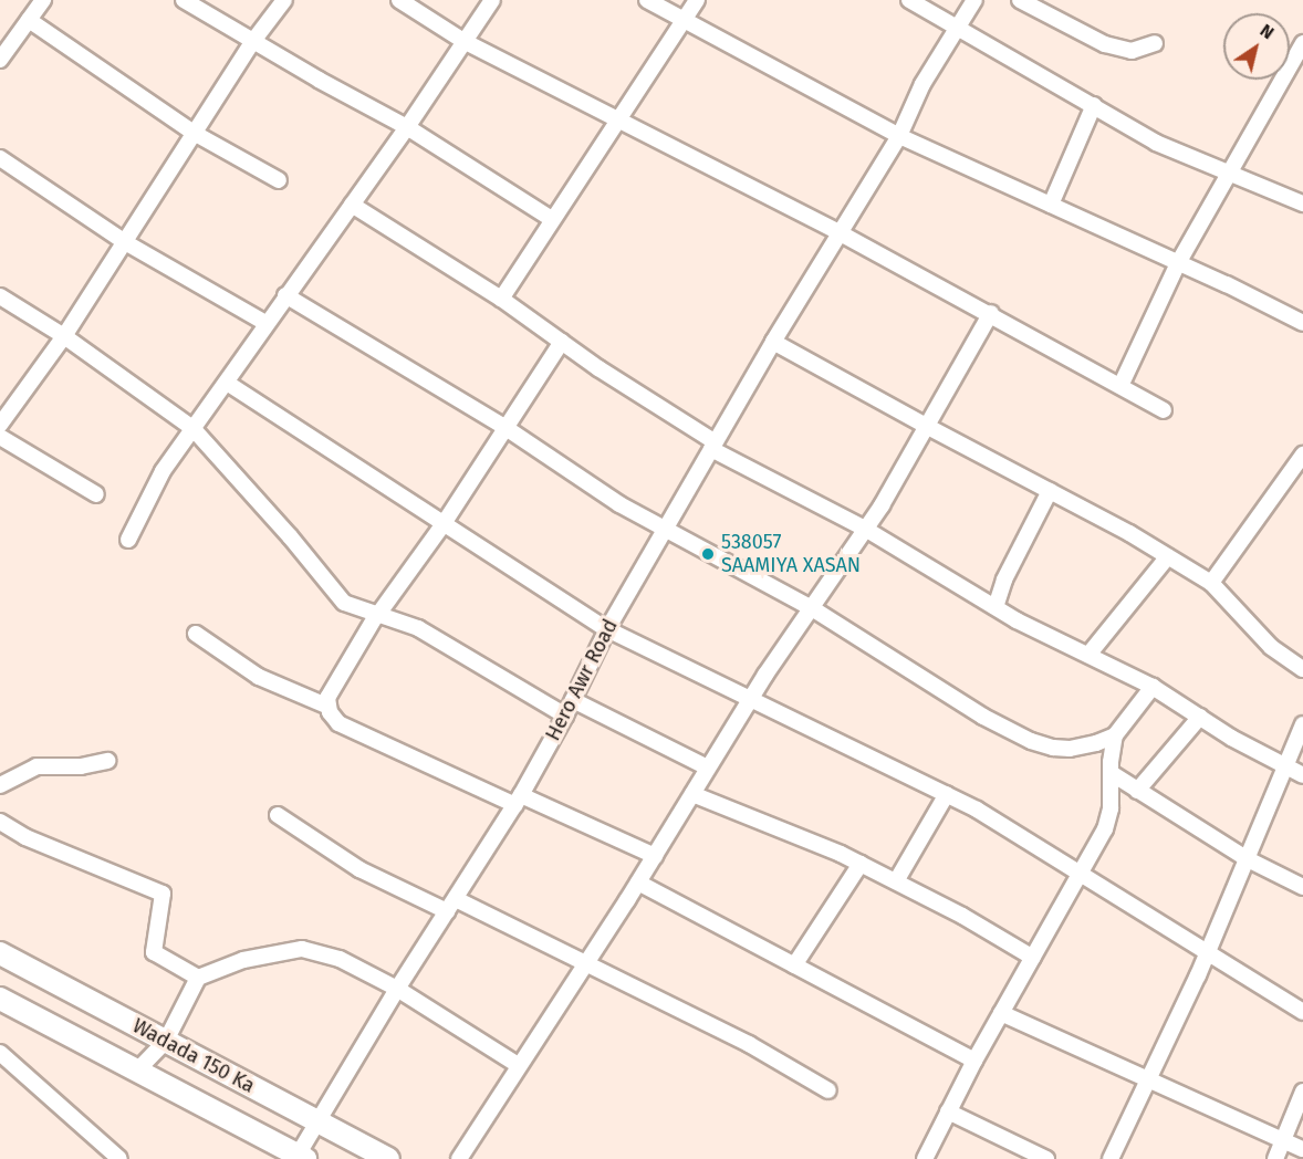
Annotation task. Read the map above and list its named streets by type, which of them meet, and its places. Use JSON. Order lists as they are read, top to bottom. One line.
{"streets":{"street":["Hero Awr Road","Wadada 150 Ka"]},"crossings":[["Hero Awr Road","Wadada 150 Ka"]],"places":["538057 SAAMIYA XASAN"],"north":"top right"}
